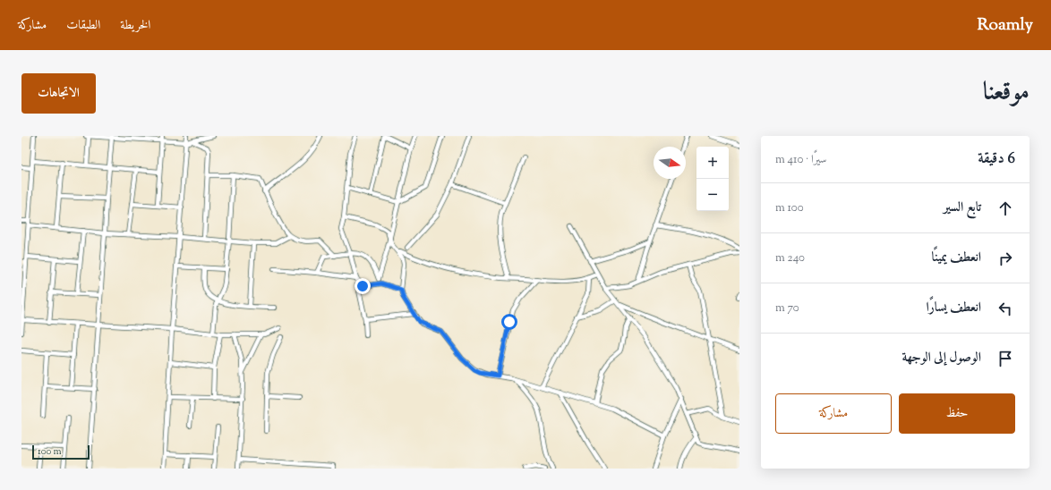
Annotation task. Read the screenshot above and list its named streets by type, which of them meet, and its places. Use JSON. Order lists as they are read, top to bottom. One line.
{"scale_bar":"100 m","north":"right","page":{"header":"Roamly","nav":["الخريطة","الطبقات","مشاركة"],"title":"موقعنا","buttons":["الاتجاهات",["حفظ","مشاركة"]],"heading":["6 دقيقة","سيرًا · 410 m"],"map_buttons":["+","−"],"list":[["تابع السير","100 m"],["انعطف يمينًا","240 m"],["انعطف يسارًا","70 m"],"الوصول إلى الوجهة"],"scale":"100 m"}}
